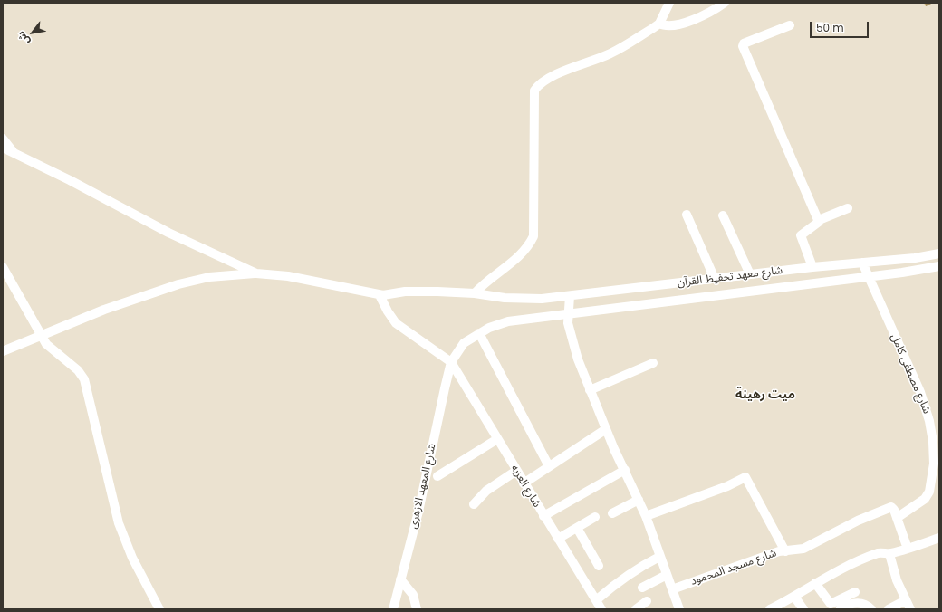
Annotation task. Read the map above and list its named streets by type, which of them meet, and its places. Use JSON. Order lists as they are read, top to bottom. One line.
{"streets":{"street":["شارع معهد تحفيظ القرآن","شارع مصطفى كامل","شارع المعهد الازهرى","شارع العزبه","شارع مسجد المحمود"]},"crossings":[["شارع معهد تحفيظ القرآن","شارع مصطفى كامل"],["شارع مصطفى كامل","شارع مسجد المحمود"],["شارع المعهد الازهرى","شارع العزبه"]],"districts":["ميت رهينة"],"scale_bar":"50 m","north":"bottom left"}
